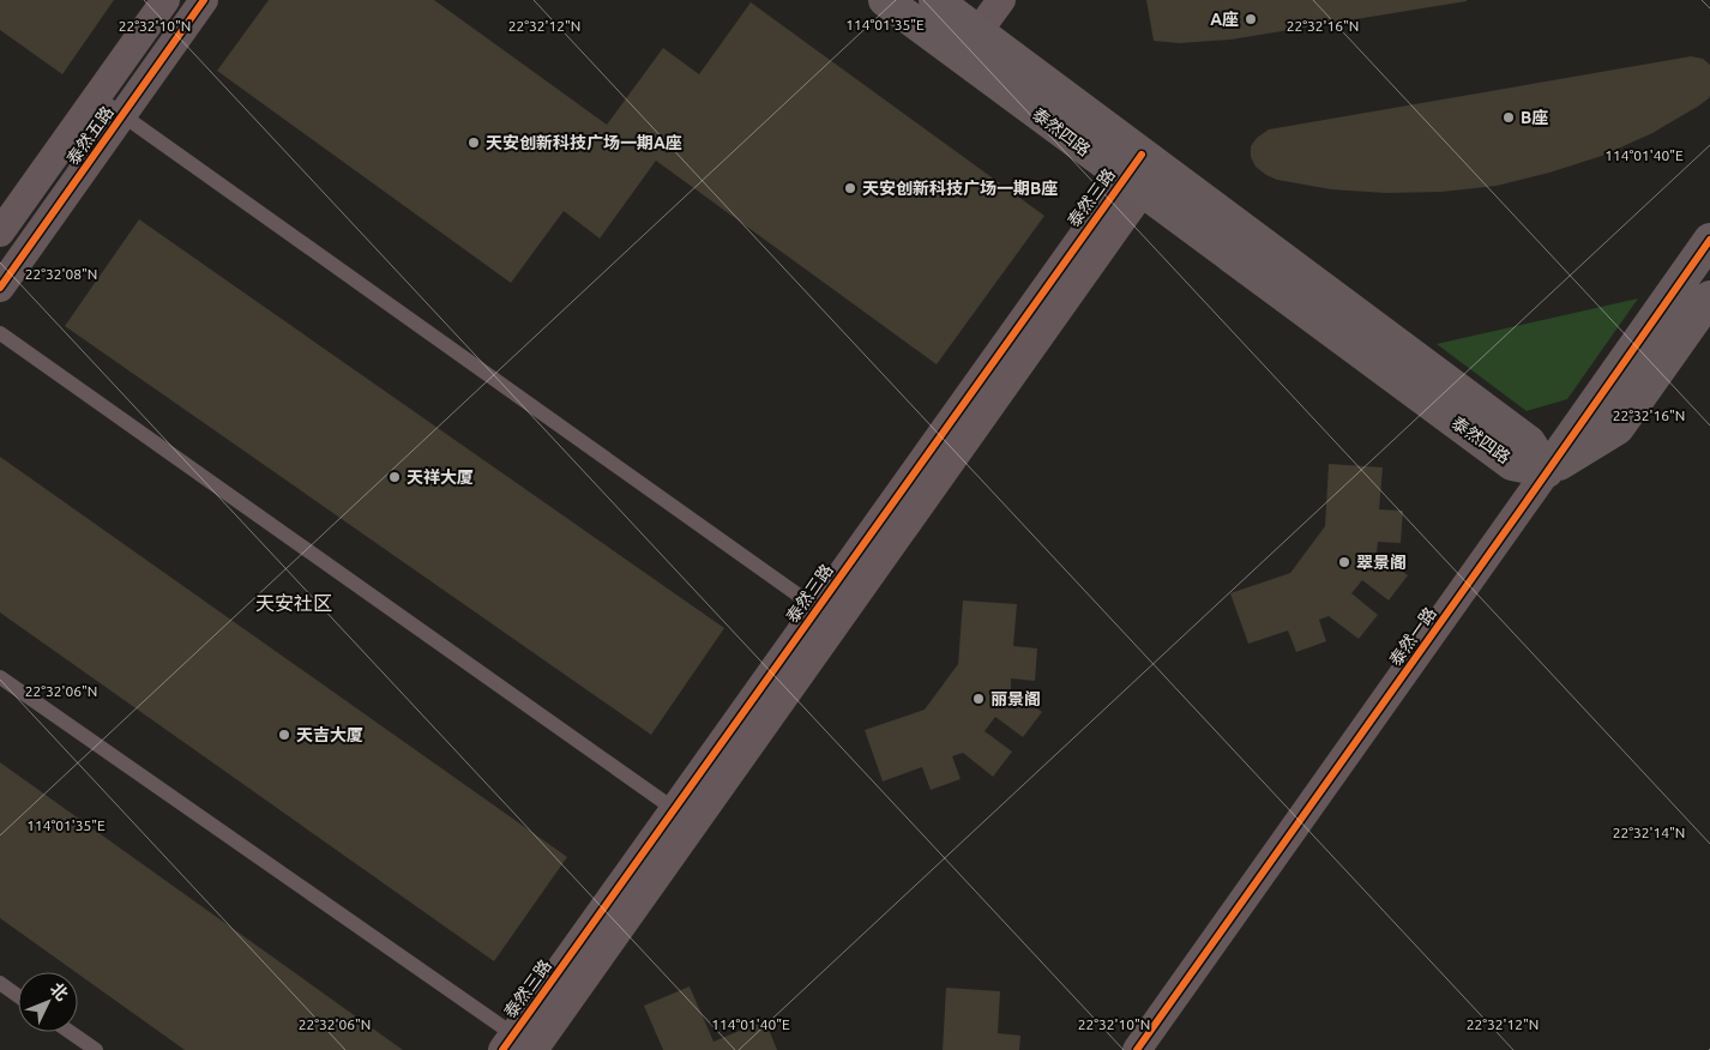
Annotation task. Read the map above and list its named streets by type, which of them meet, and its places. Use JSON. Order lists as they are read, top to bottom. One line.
{"streets":{"street":["泰然四路","泰然五路","泰然三路","泰然一路"]},"crossings":[["泰然四路","泰然三路"],["泰然四路","泰然一路"]],"districts":["天安社区"],"places":["A座","B座","天安创新科技广场一期A座","天安创新科技广场一期B座","天祥大厦","翠景阁","丽景阁","天吉大厦"],"north":"top right","coordinates":["114°01'35\"E","22°32'10\"N","22°32'12\"N","22°32'16\"N","114°01'40\"E","22°32'08\"N","22°32'06\"N","22°32'14\"N"]}
